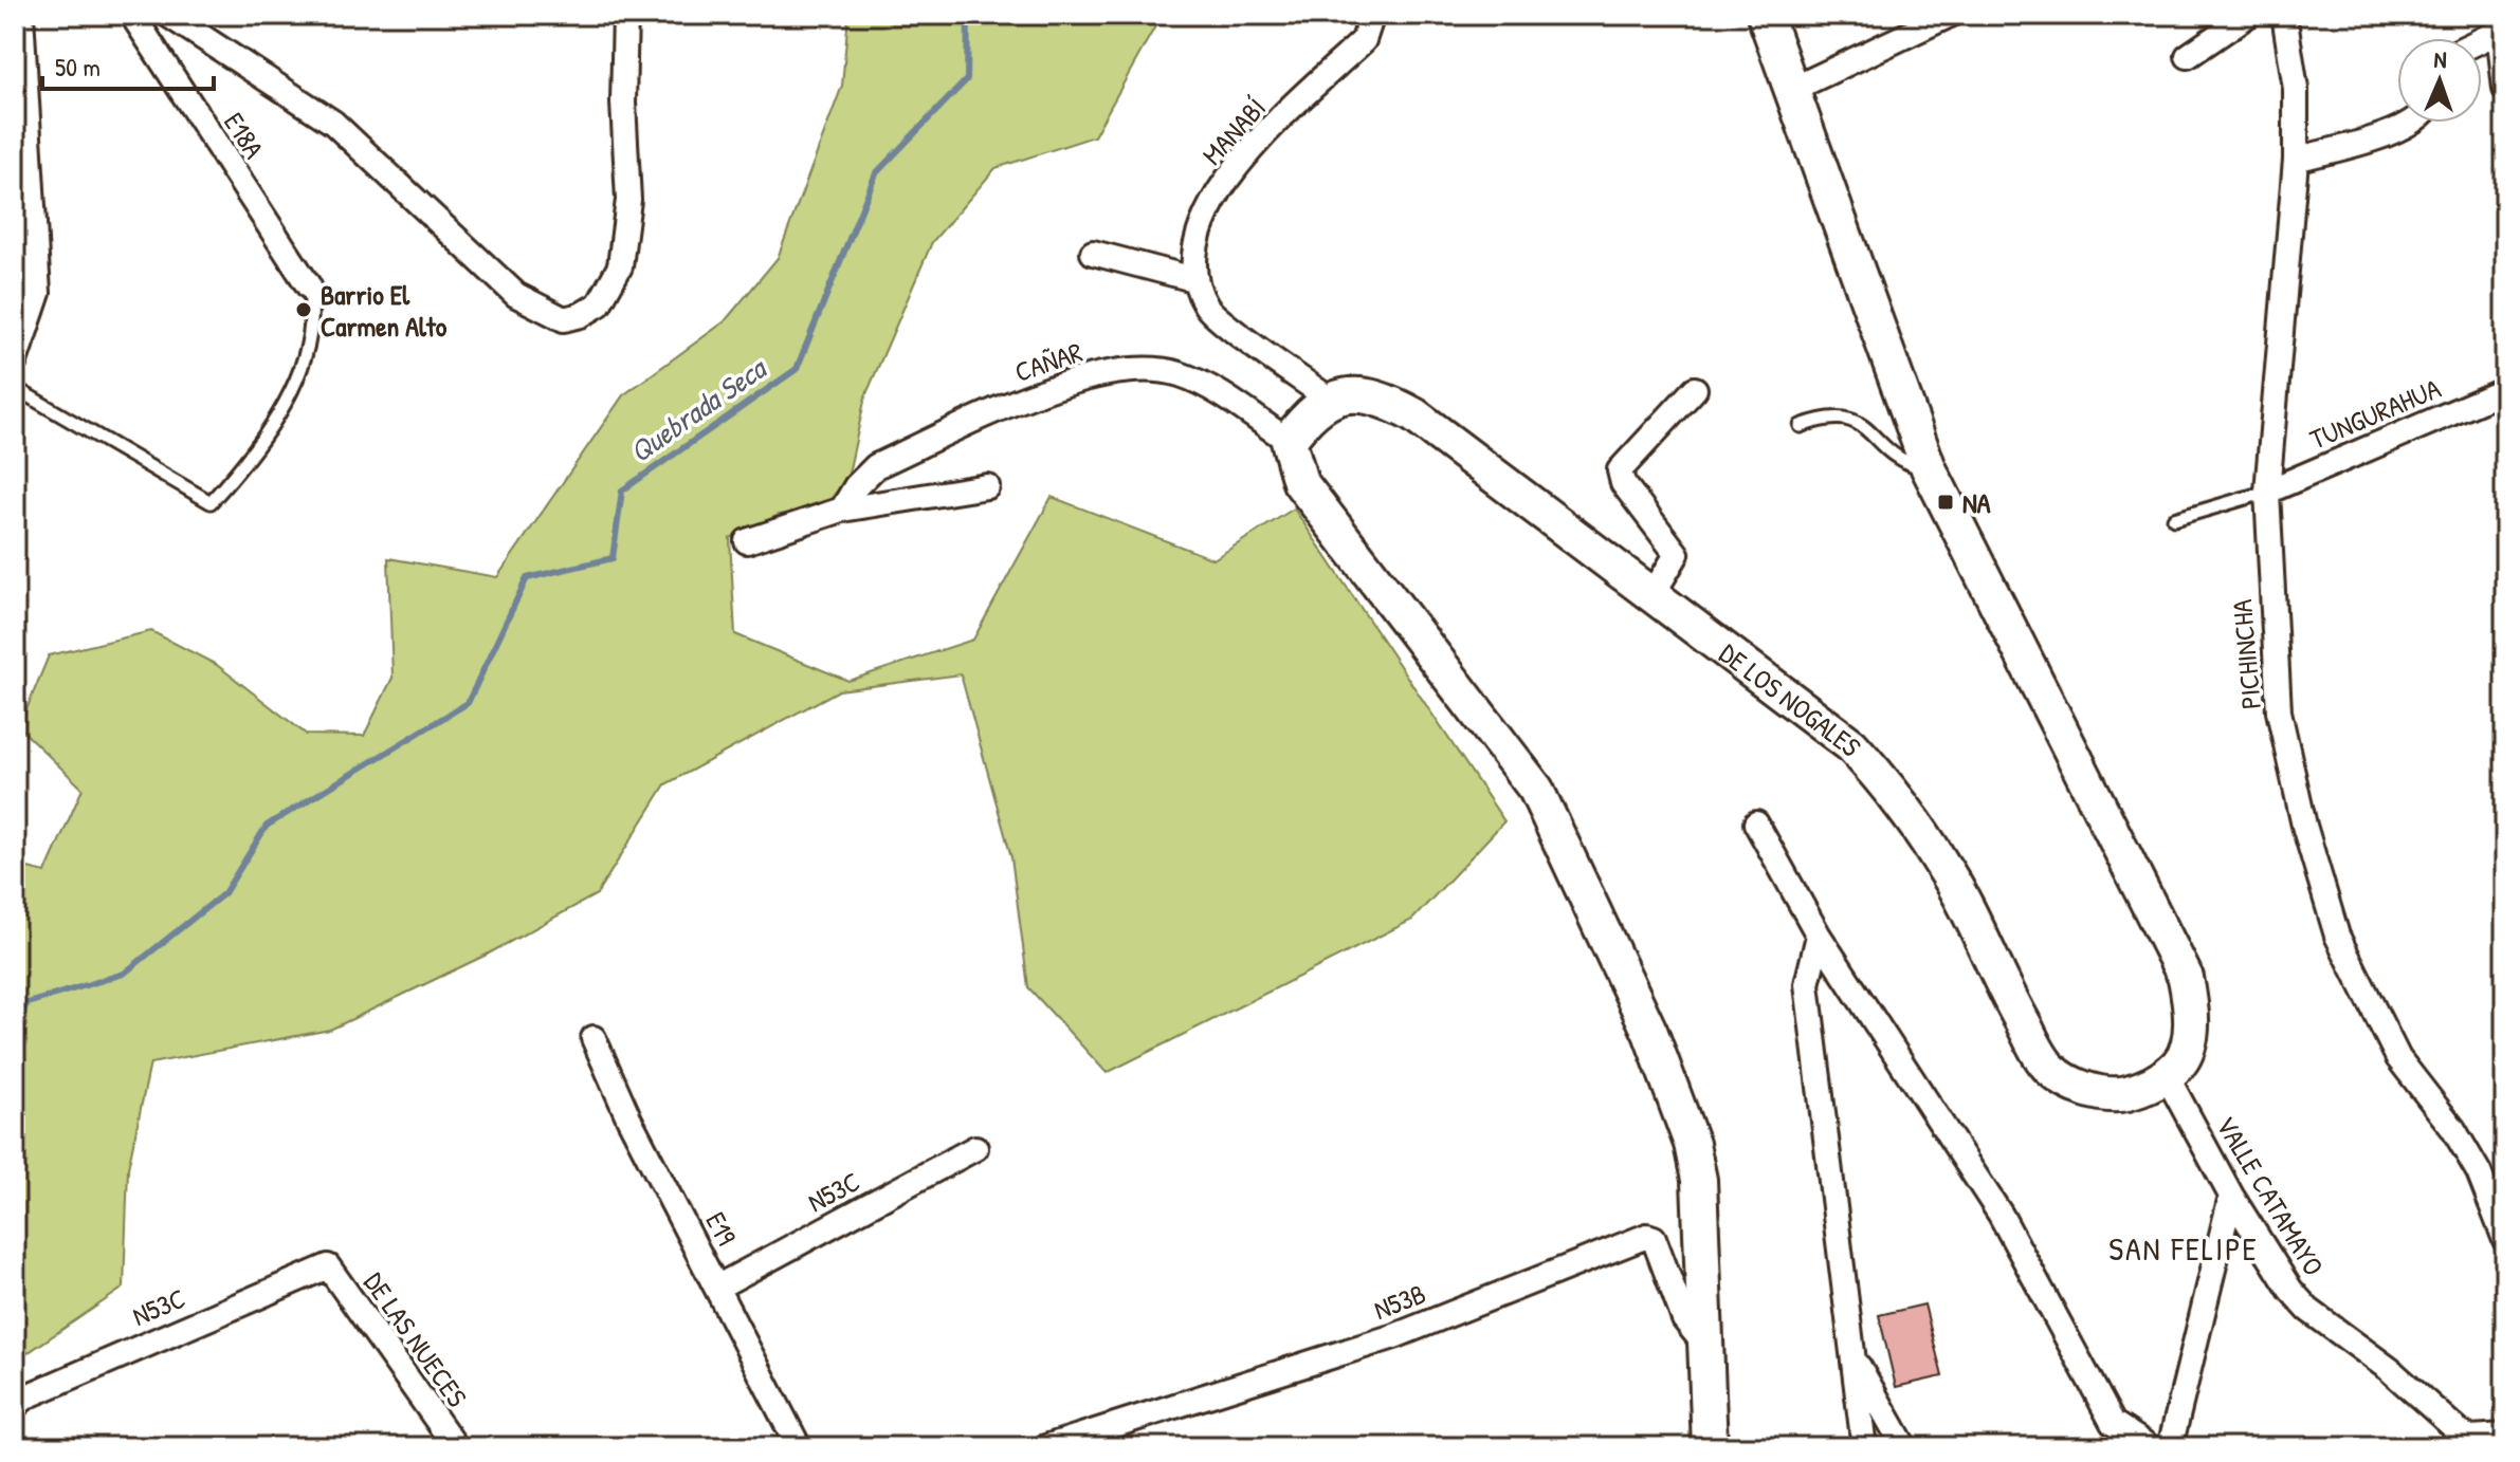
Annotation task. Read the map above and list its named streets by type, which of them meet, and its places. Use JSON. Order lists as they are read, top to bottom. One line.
{"streets":{"street":["MANABÍ","E18A","CAÑAR","TUNGURAHUA","PICHINCHA","DE LOS NOGALES","N53C","VALLE CATAMAYO","E19","N53B","DE LAS NUECES"]},"crossings":[["TUNGURAHUA","PICHINCHA"],["DE LOS NOGALES","VALLE CATAMAYO"],["N53C","E19"],["N53C","DE LAS NUECES"]],"districts":["SAN FELIPE"],"water":["Quebrada Seca"],"places":{"other":["Barrio El Carmen Alto"],"transit":["NA"]},"scale_bar":"50 m","north":"top"}
